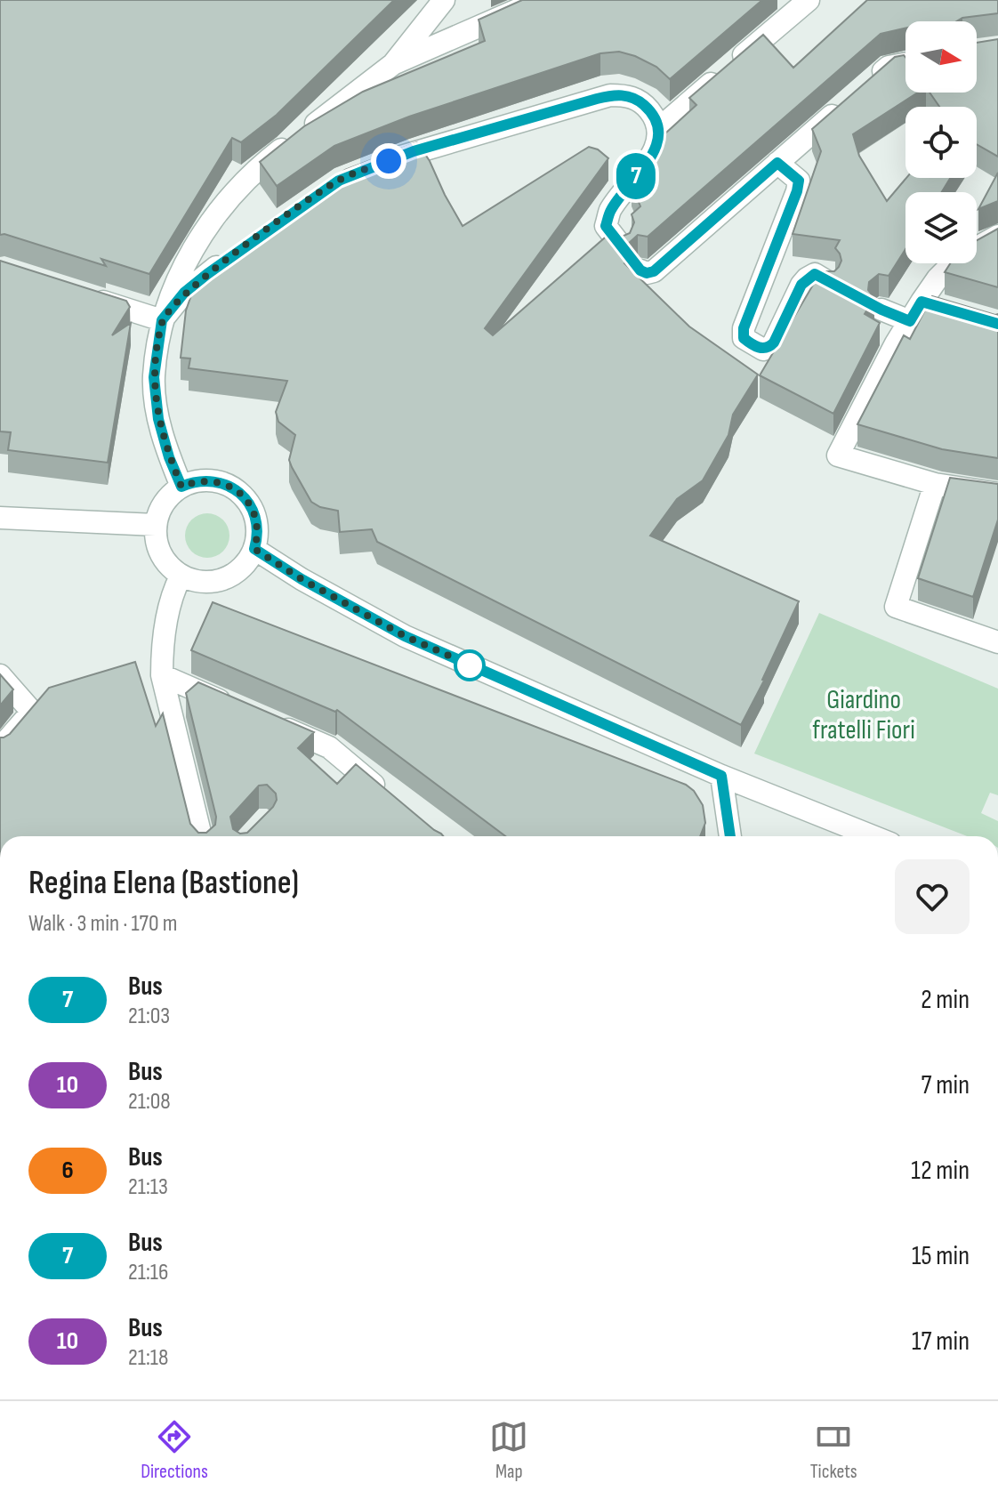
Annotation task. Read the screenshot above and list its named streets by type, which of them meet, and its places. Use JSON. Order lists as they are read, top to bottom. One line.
{"parks":["Giardino fratelli Fiori"],"lines":["bus line 7"],"north":"right","page":{"on_map":"7","heading":["Regina Elena (Bastione)","Walk · 3 min · 170 m"],"list":[{"mark":"7","name":"Bus","note":"21:03","value":"2 min"},{"mark":"10","name":"Bus","note":"21:08","value":"7 min"},{"mark":"6","name":"Bus","note":"21:13","value":"12 min"},{"mark":"7","name":"Bus","note":"21:16","value":"15 min"},{"mark":"10","name":"Bus","note":"21:18","value":"17 min"}],"tabs":["Directions","Map","Tickets"]}}
